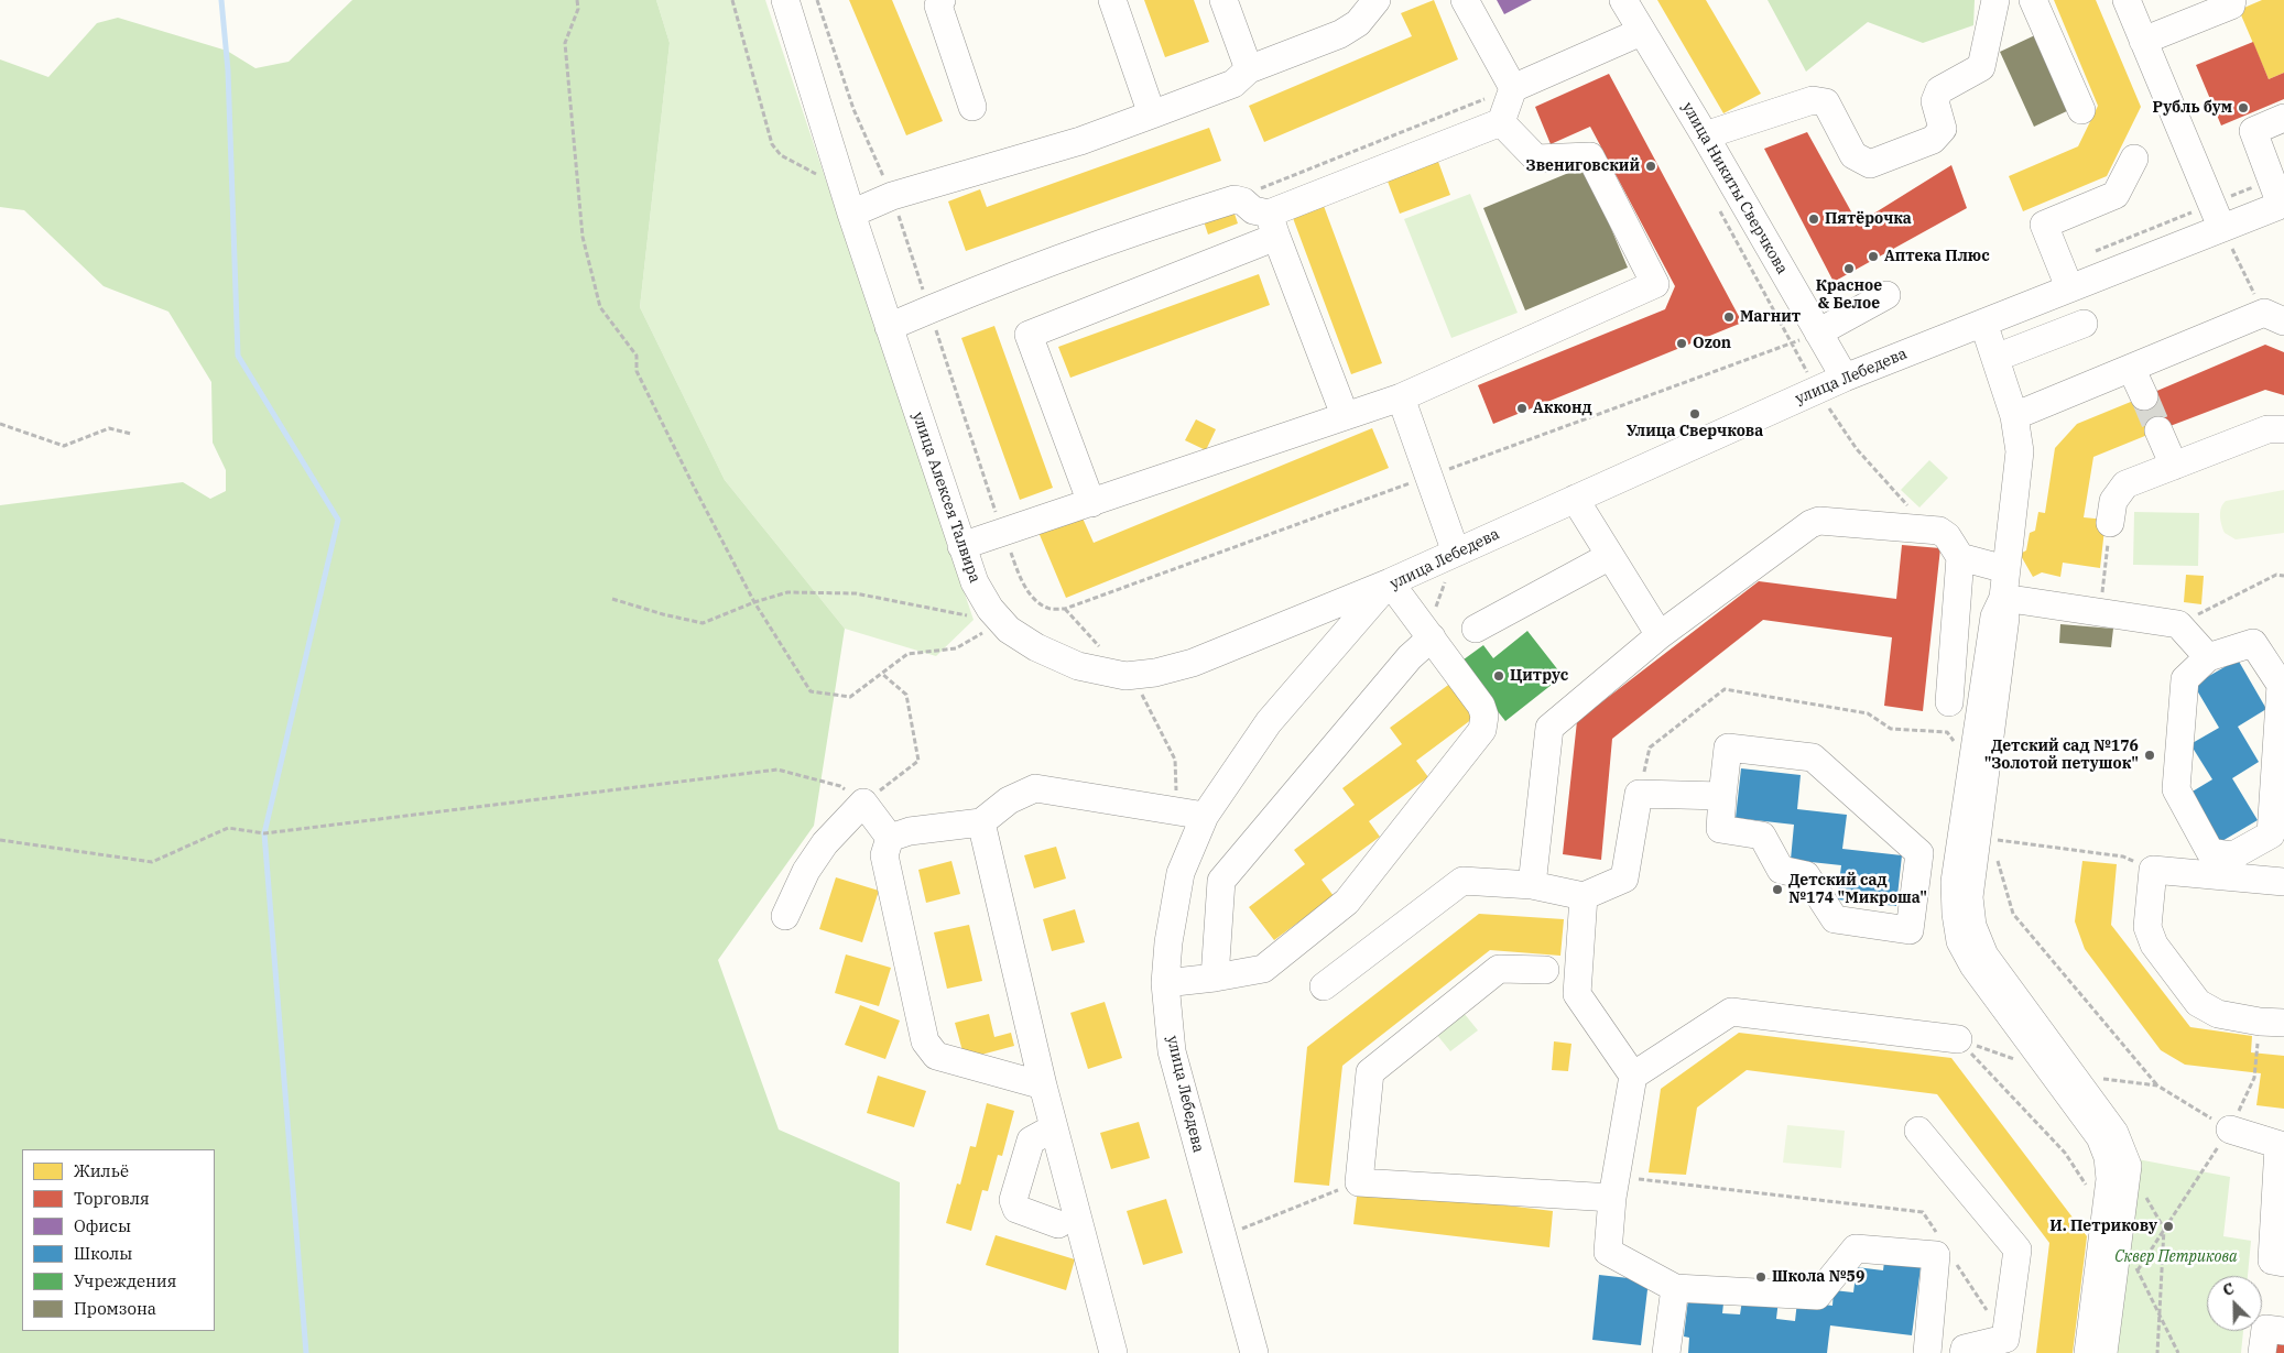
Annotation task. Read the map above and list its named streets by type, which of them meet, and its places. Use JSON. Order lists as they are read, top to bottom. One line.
{"streets":{"street":["улица Никиты Сверчкова","улица Лебедева","улица Алексея Талвира"]},"crossings":[["улица Никиты Сверчкова","улица Лебедева"],["улица Лебедева","улица Алексея Талвира"]],"parks":["Сквер Петрикова"],"places":["Рубль бум","Звениговский","Пятёрочка","Аптека Плюс","Красное & Белое","Магнит","Ozon","Акконд","Улица Сверчкова","Цитрус","Детский сад №176 \"Золотой петушок\"","Детский сад №174 \"Микроша\"","И. Петрикову","Школа №59"],"legend":["Жильё","Торговля","Офисы","Школы","Учреждения","Промзона"],"north":"top left"}
